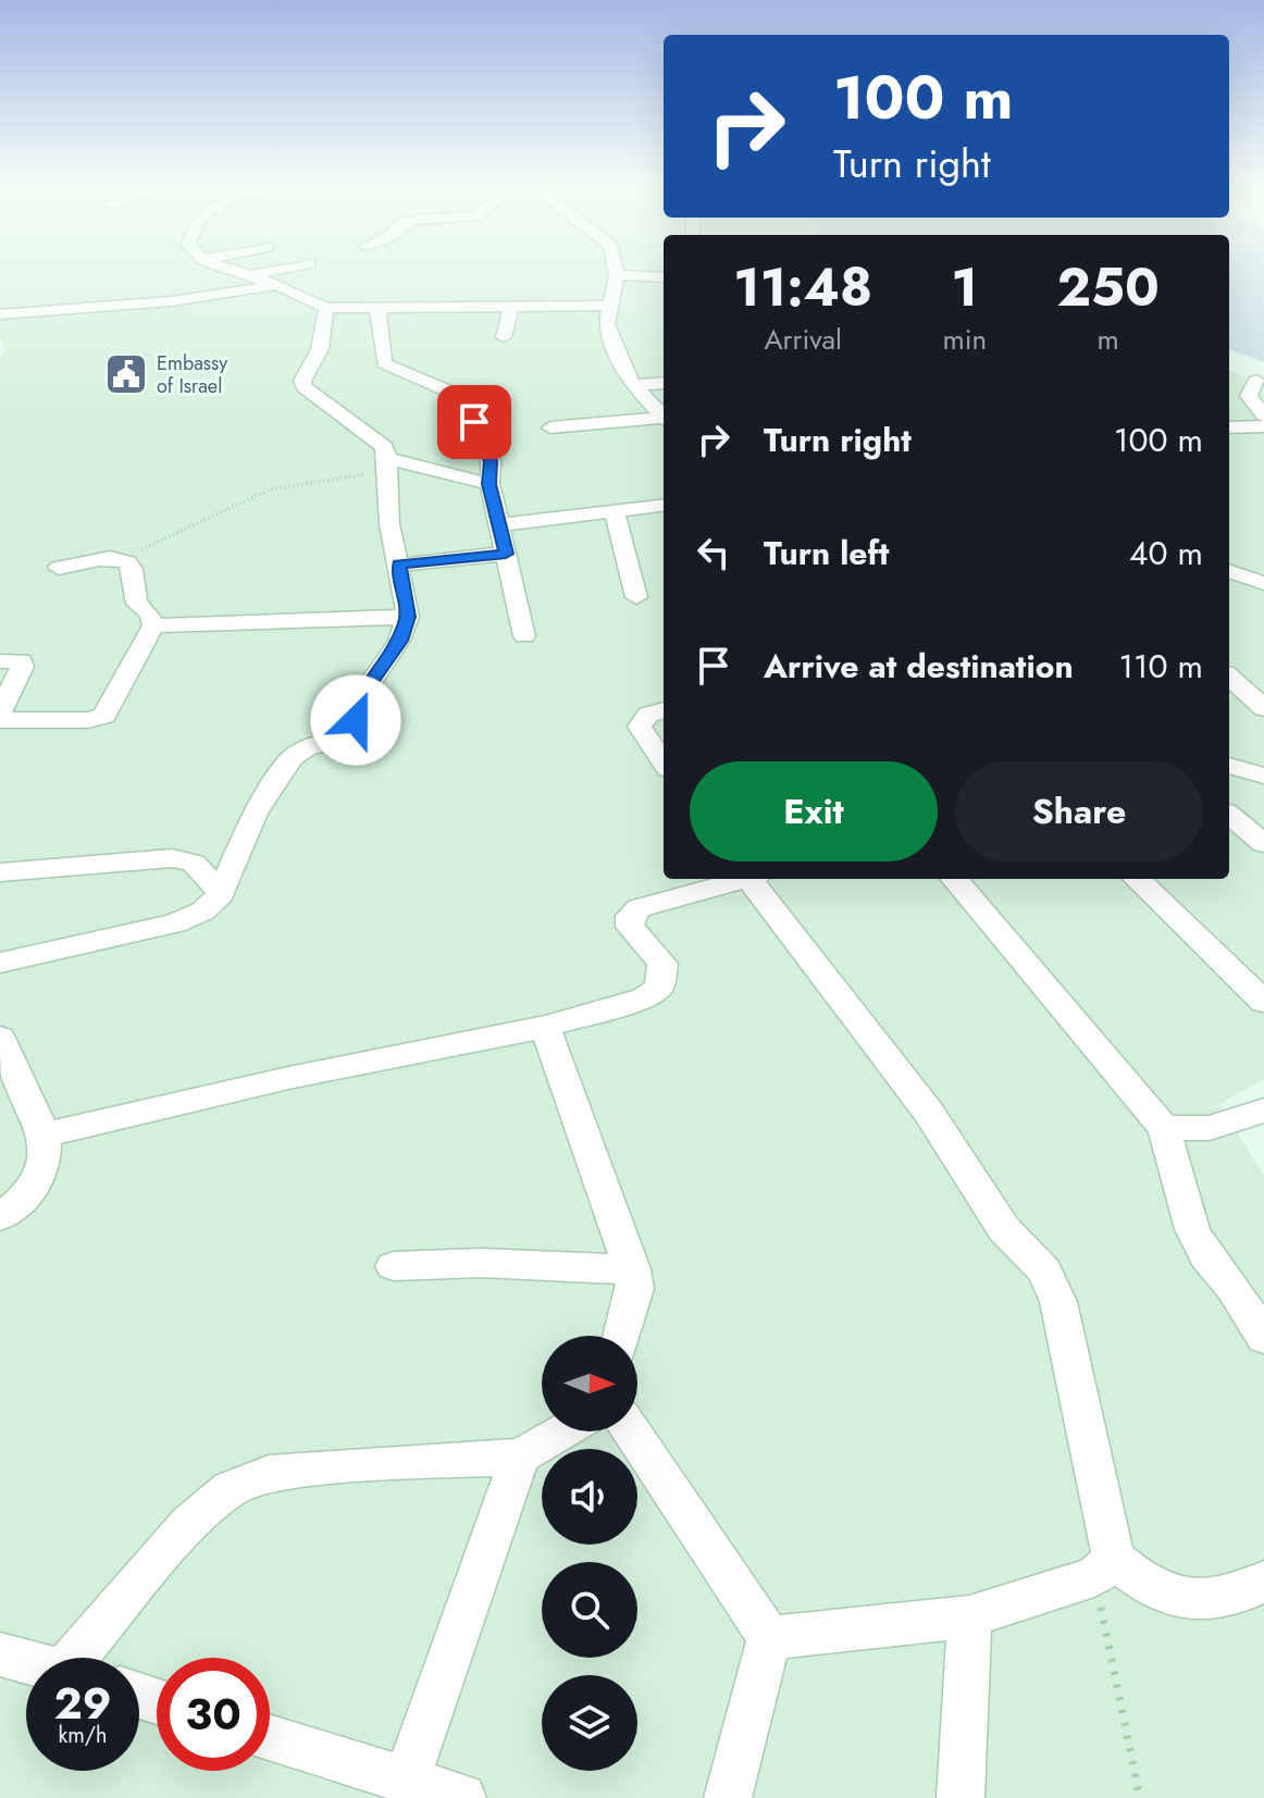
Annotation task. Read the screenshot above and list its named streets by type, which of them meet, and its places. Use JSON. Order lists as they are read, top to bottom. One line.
{"places":{"public building":["Embassy of Israel"]},"north":"right","page":{"turn":["100 m","Turn right"],"eta":["11:48","Arrival","1","min","250","m"],"list":[{"name":"Turn right","value":"100 m"},{"name":"Turn left","value":"40 m"},{"name":"Arrive at destination","value":"110 m"}],"buttons":["Exit","Share"],"speed":"29 km/h","limit":"30"}}
